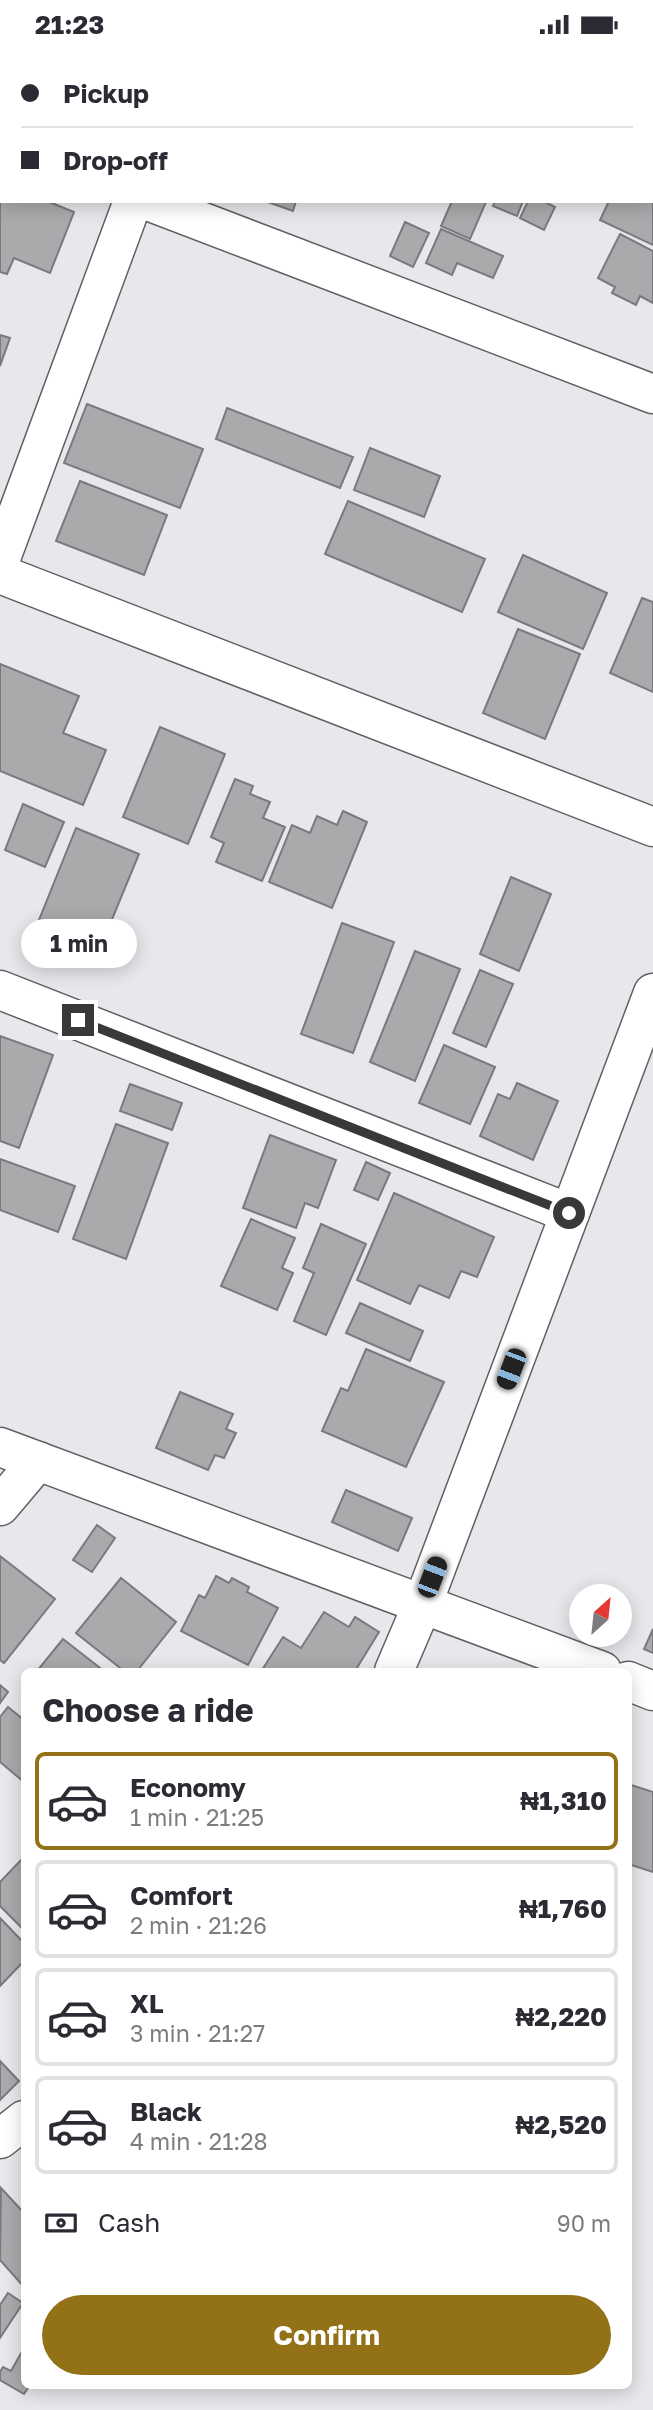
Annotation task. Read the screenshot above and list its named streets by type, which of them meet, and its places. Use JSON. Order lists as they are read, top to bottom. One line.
{"north":"top right","page":{"status":"21:23","banner":["Pickup","Drop-off"],"bubble":"1 min","heading":"Choose a ride","list":[{"name":"Economy","note":"1 min · 21:25","value":"₦1,310"},{"name":"Comfort","note":"2 min · 21:26","value":"₦1,760"},{"name":"XL","note":"3 min · 21:27","value":"₦2,220"},{"name":"Black","note":"4 min · 21:28","value":"₦2,520"}],"pay":["Cash","90 m"],"buttons":"Confirm"}}
